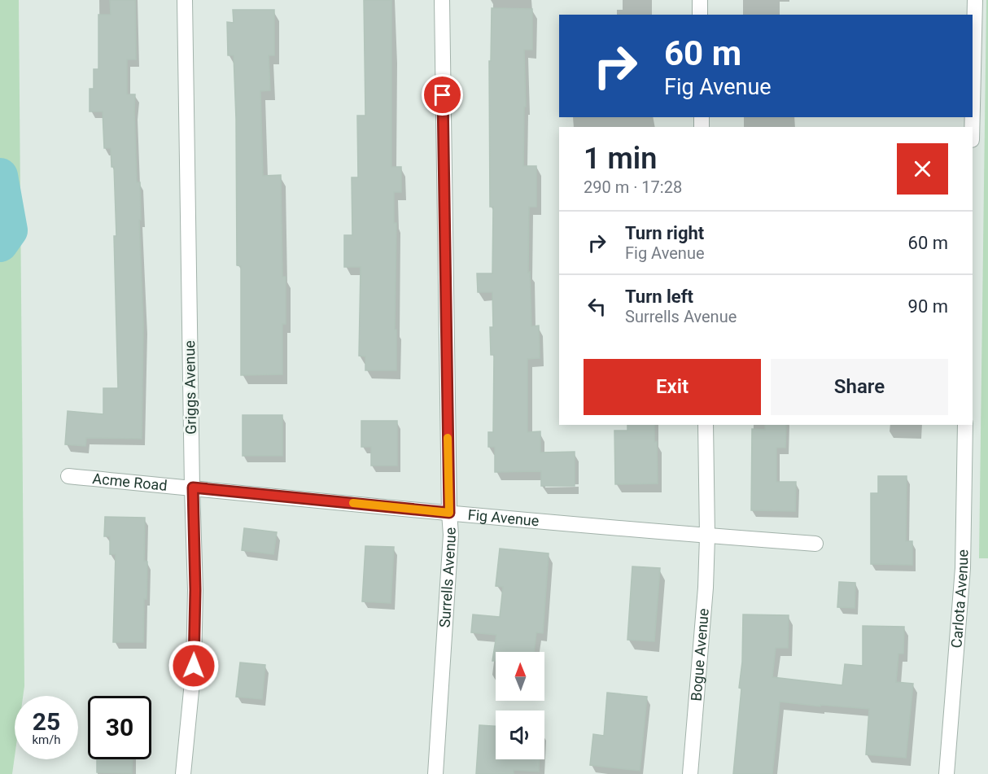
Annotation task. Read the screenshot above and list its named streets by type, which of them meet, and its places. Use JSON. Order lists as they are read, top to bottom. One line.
{"streets":{"street":["Griggs Avenue","Acme Road","Fig Avenue","Surrells Avenue","Carlota Avenue","Bogue Avenue"]},"crossings":[["Griggs Avenue","Acme Road"],["Griggs Avenue","Fig Avenue"],["Acme Road","Fig Avenue"],["Fig Avenue","Surrells Avenue"],["Fig Avenue","Bogue Avenue"]],"north":"top","page":{"turn":["60 m","Fig Avenue"],"heading":["1 min","290 m · 17:28"],"list":[{"name":"Turn right","note":"Fig Avenue","value":"60 m"},{"name":"Turn left","note":"Surrells Avenue","value":"90 m"}],"buttons":["Exit","Share"],"speed":"25 km/h","limit":"30"}}
